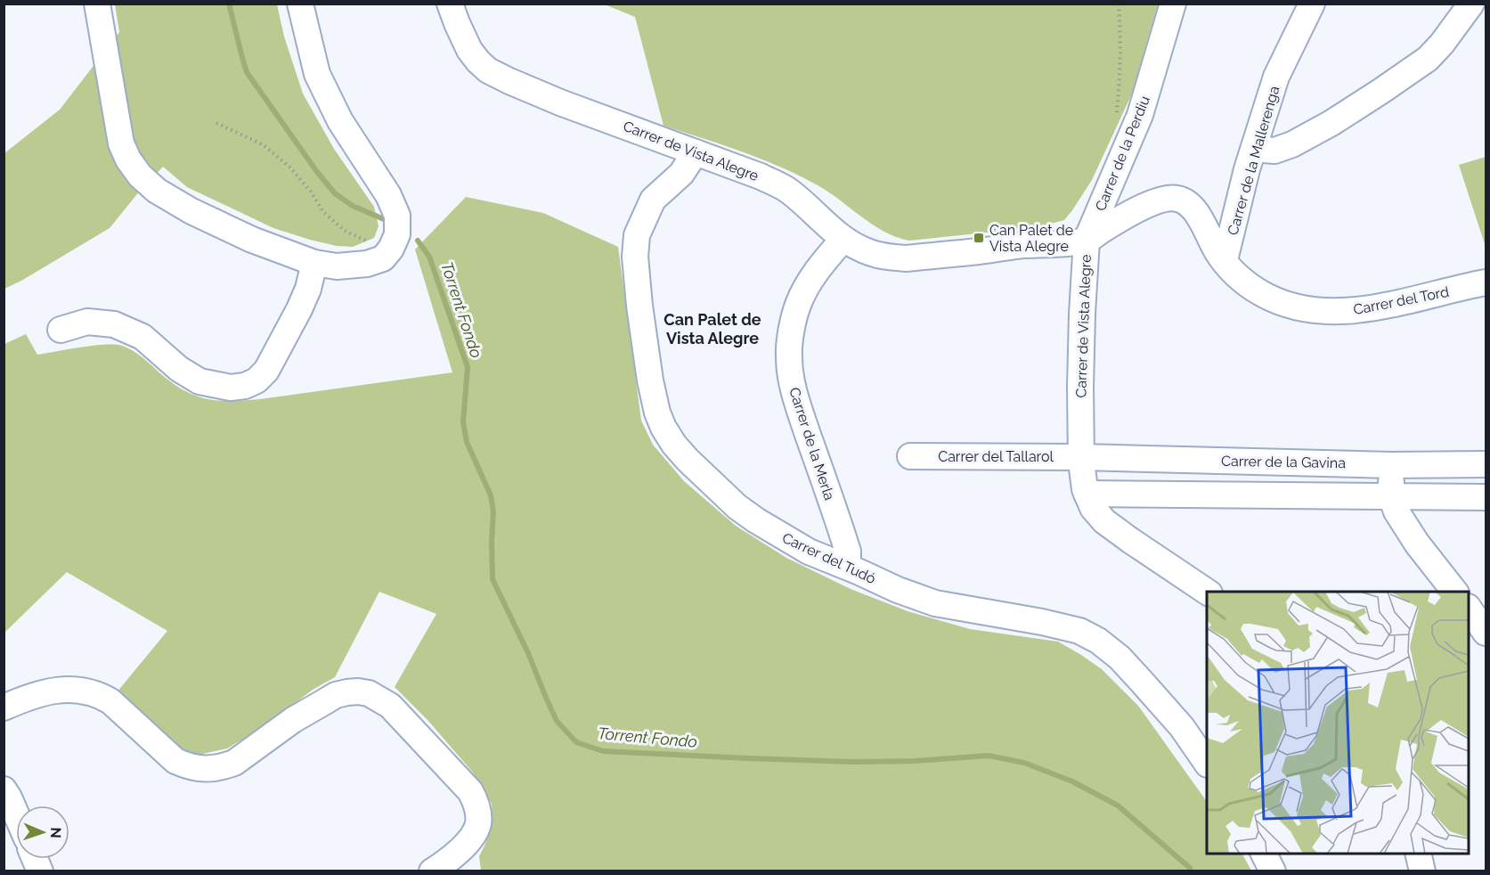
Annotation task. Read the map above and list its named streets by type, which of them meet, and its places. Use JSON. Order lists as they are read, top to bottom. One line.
{"streets":{"street":["Carrer de Vista Alegre","Carrer de la Perdiu","Carrer de la Mallerenga","Carrer del Tord","Carrer de la Merla","Carrer del Tallarol","Carrer de la Gavina","Carrer del Tudó"]},"crossings":[["Carrer de Vista Alegre","Carrer de la Perdiu"],["Carrer de Vista Alegre","Carrer del Tord"],["Carrer de Vista Alegre","Carrer de la Merla"],["Carrer de Vista Alegre","Carrer del Tallarol"],["Carrer de Vista Alegre","Carrer de la Gavina"],["Carrer de Vista Alegre","Carrer del Tudó"],["Carrer de la Perdiu","Carrer del Tord"],["Carrer de la Mallerenga","Carrer del Tord"],["Carrer de la Merla","Carrer del Tudó"],["Carrer del Tallarol","Carrer de la Gavina"]],"districts":["Can Palet de Vista Alegre"],"water":["Torrent Fondo"],"places":{"transit":["Can Palet de Vista Alegre"]},"north":"right"}
